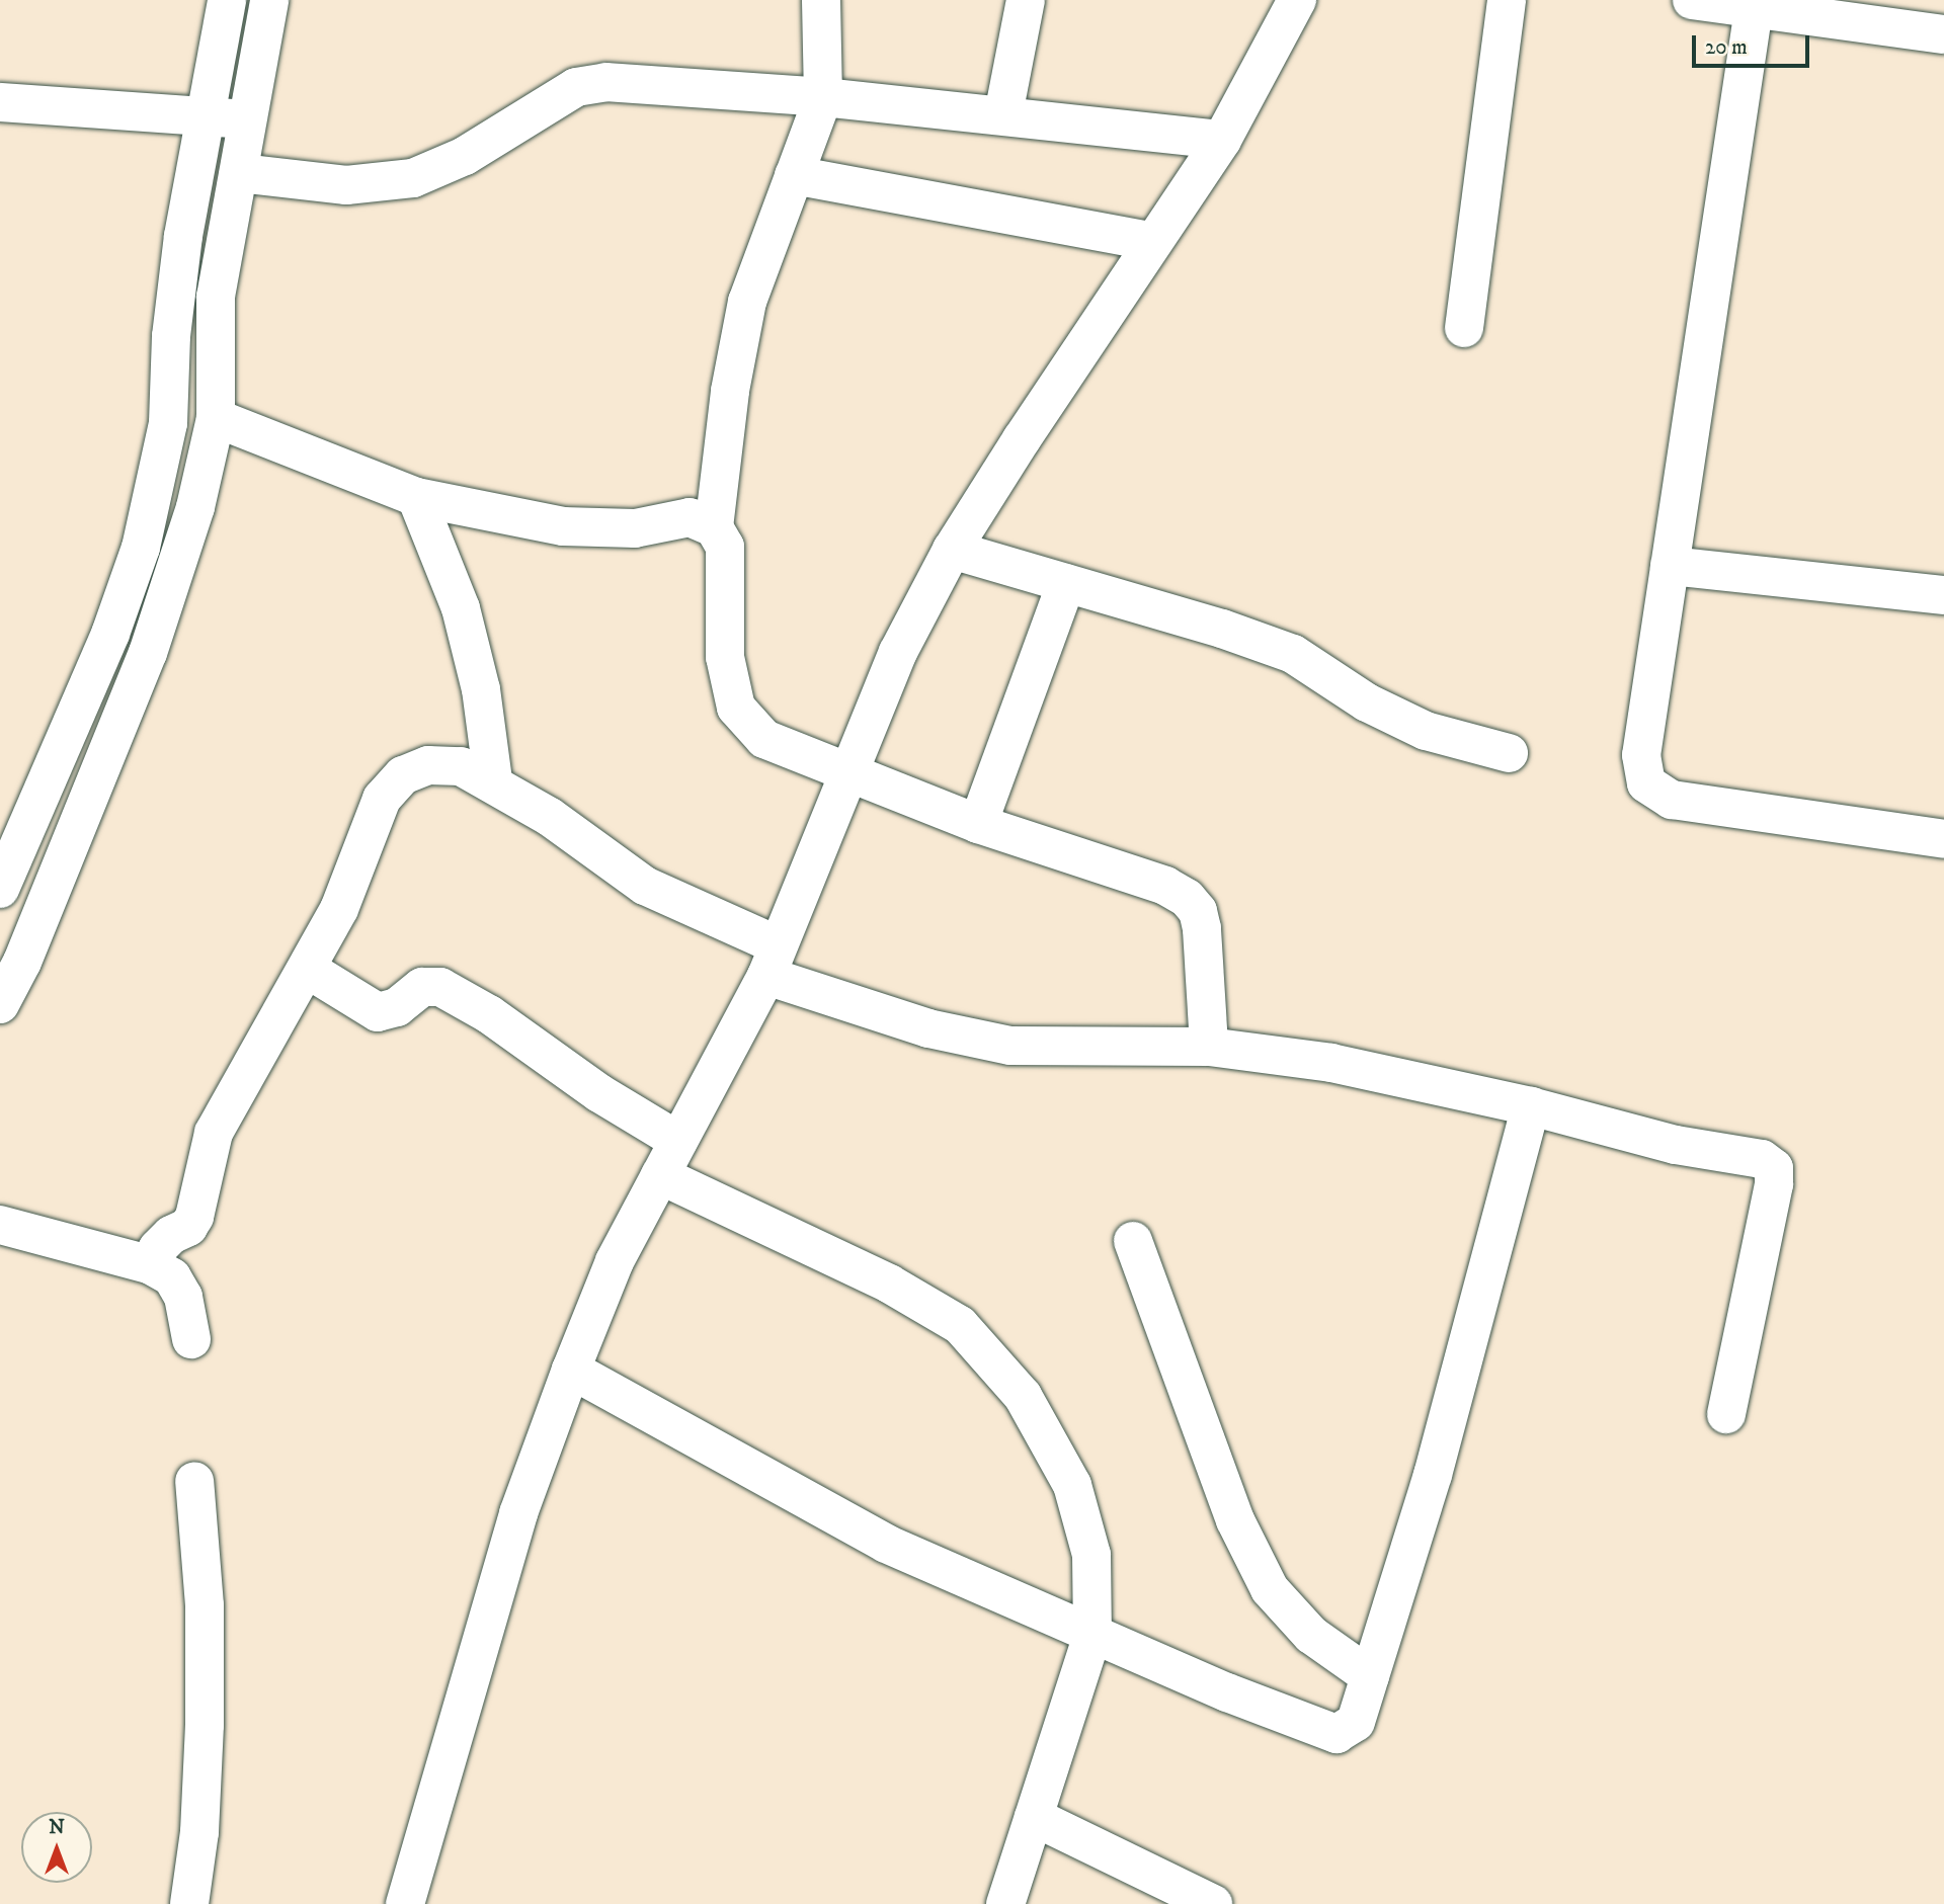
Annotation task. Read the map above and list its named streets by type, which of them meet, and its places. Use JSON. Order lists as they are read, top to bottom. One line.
{"scale_bar":"20 m","north":"top"}
